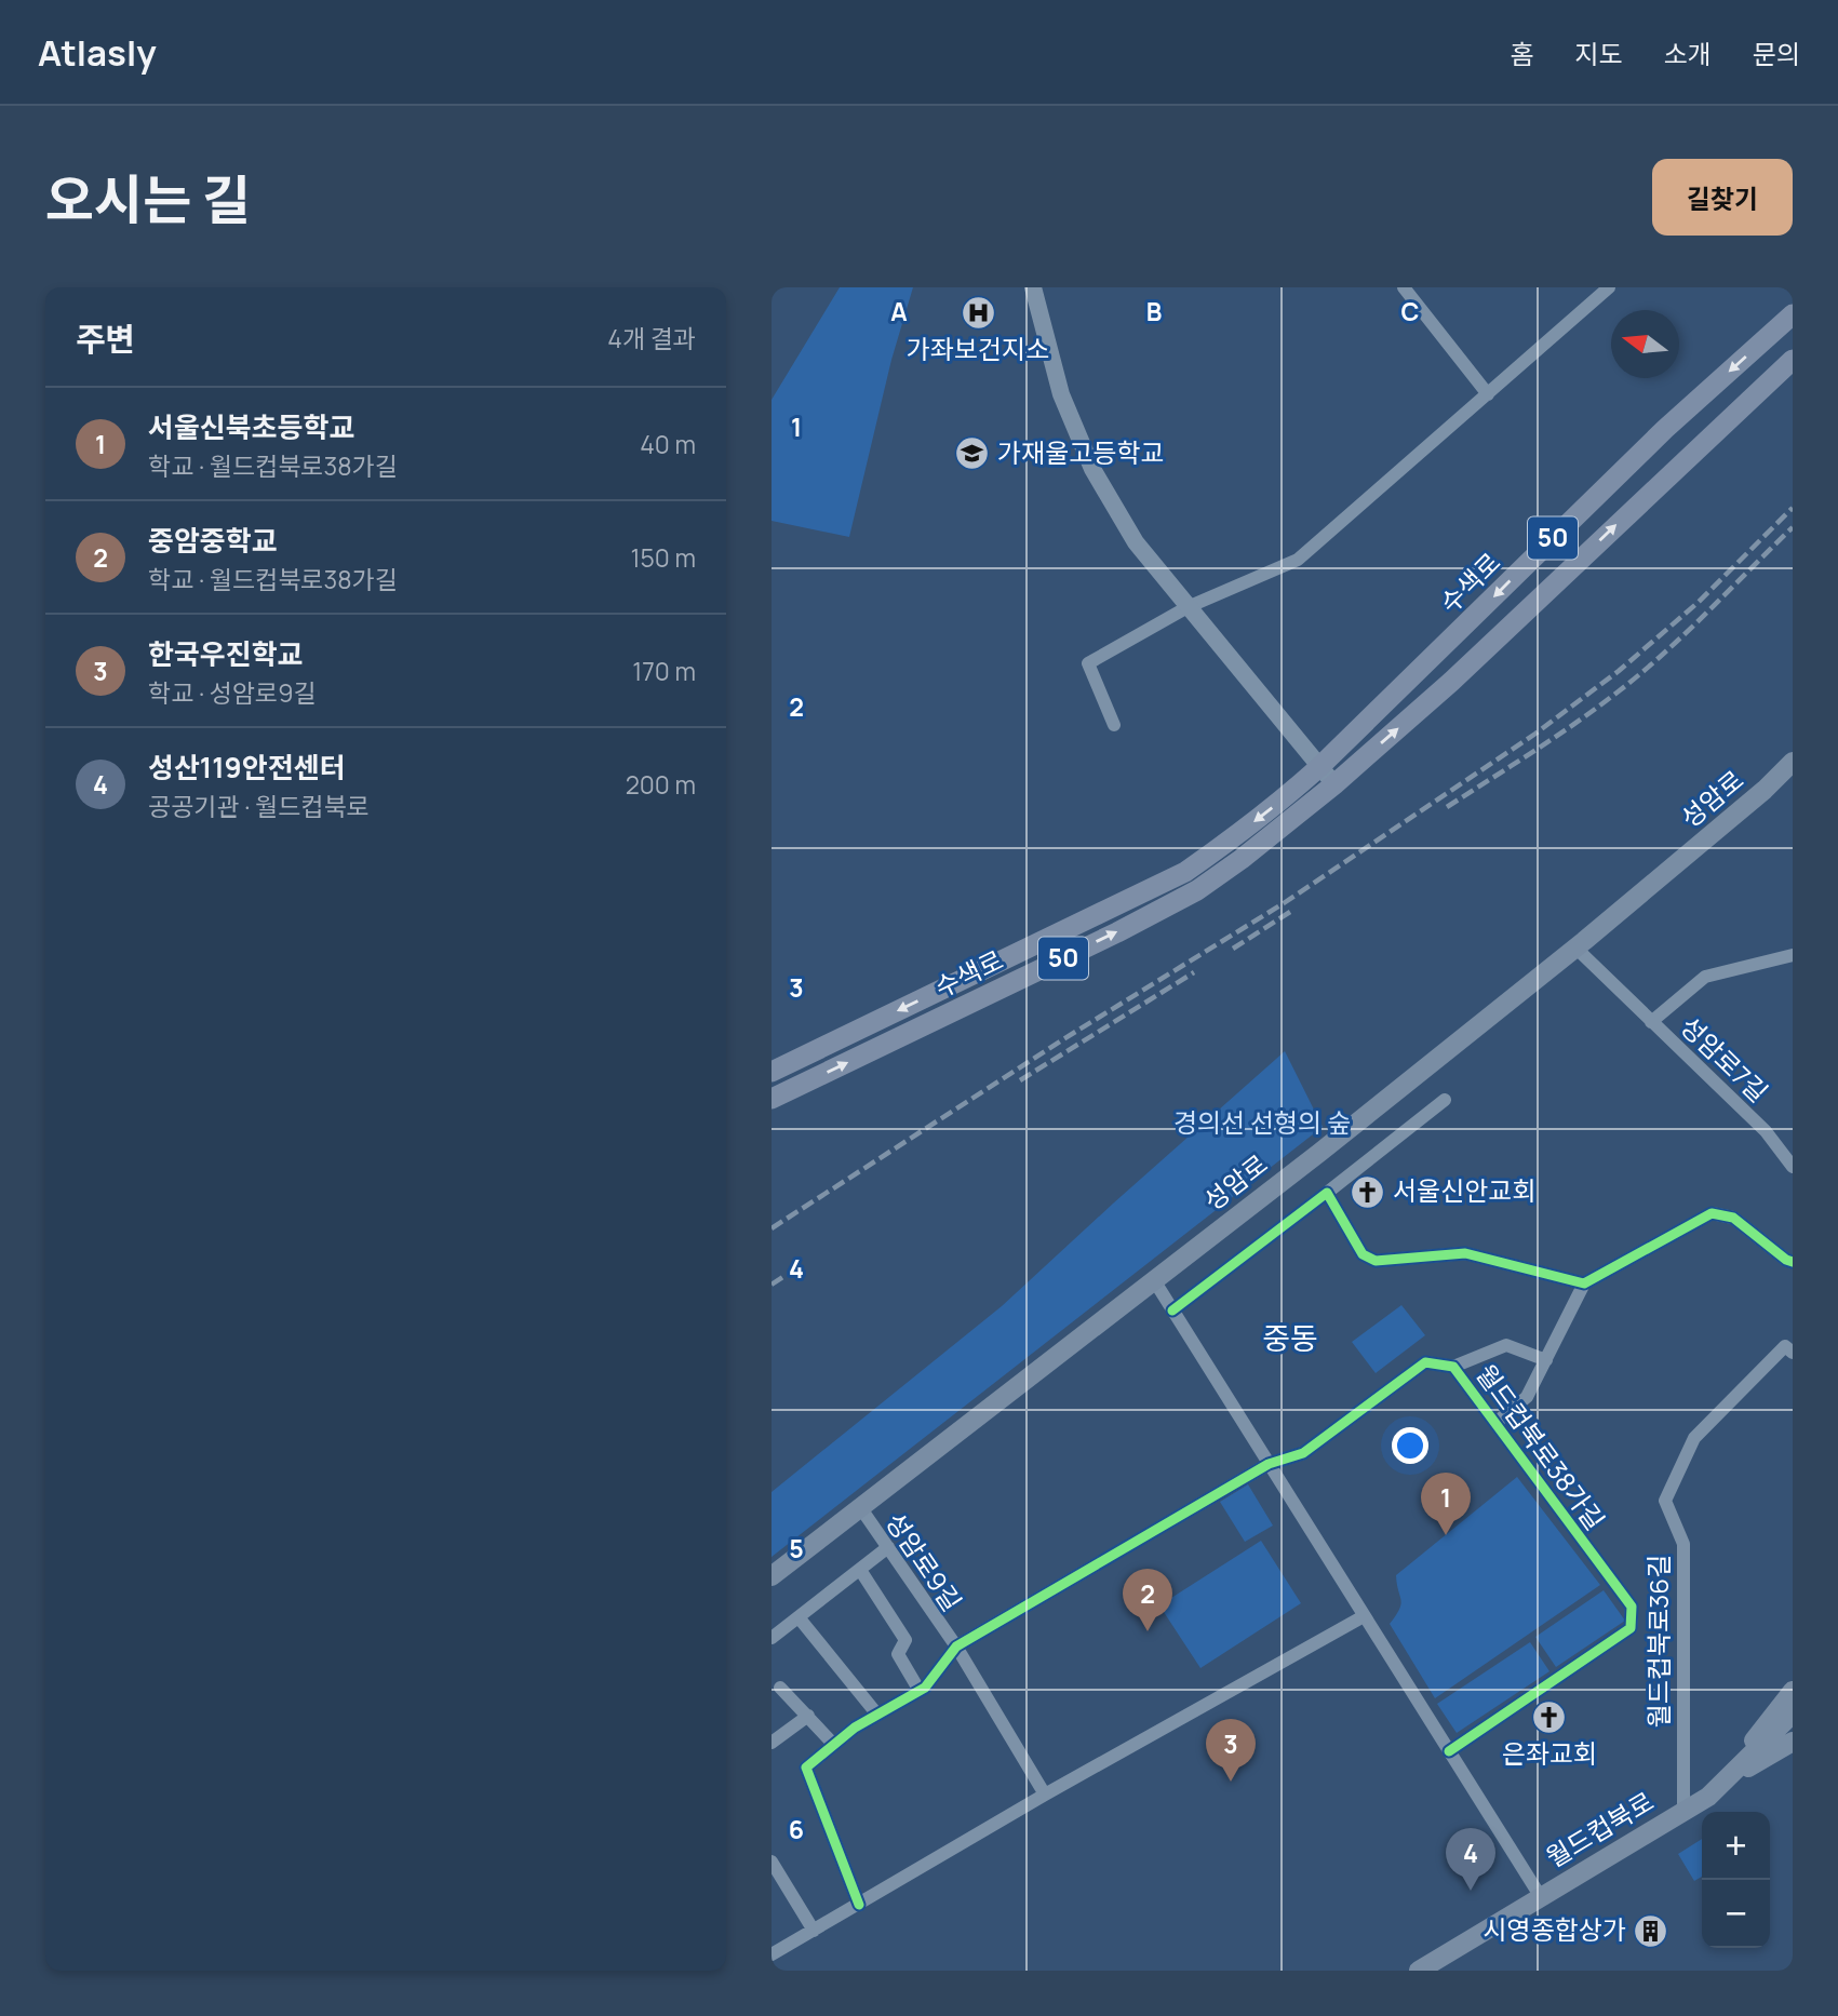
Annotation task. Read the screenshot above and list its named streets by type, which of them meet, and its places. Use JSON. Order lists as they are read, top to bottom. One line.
{"streets":{"main road":["50","수색로","성암로","월드컵북로"],"street":["성암로7길","월드컵북로38가길","성암로9길","월드컵북로36길"]},"crossings":[["성암로","성암로7길"],["성암로","성암로9길"],["월드컵북로38가길","성암로9길"],["월드컵북로36길","월드컵북로"]],"districts":["중동"],"parks":["경의선 선형의 숲"],"places":{"hospital":["가좌보건지소"],"school or university":["가재울고등학교"],"church":["서울신안교회","은좌교회"],"building":["시영종합상가"]},"north":"left","page":{"header":"Atlasly","nav":["홈","지도","소개","문의"],"title":"오시는 길","buttons":"길찾기","heading":["주변","4개 결과"],"list":[{"mark":"1","name":"서울신북초등학교","note":"학교 · 월드컵북로38가길","value":"40 m"},{"mark":"2","name":"중암중학교","note":"학교 · 월드컵북로38가길","value":"150 m"},{"mark":"3","name":"한국우진학교","note":"학교 · 성암로9길","value":"170 m"},{"mark":"4","name":"성산119안전센터","note":"공공기관 · 월드컵북로","value":"200 m"}],"pins":["1","2","3","4"],"map_buttons":["+","−"]},"grid":{"columns":["A","B","C"],"rows":["1","2","3","4","5","6"]}}
